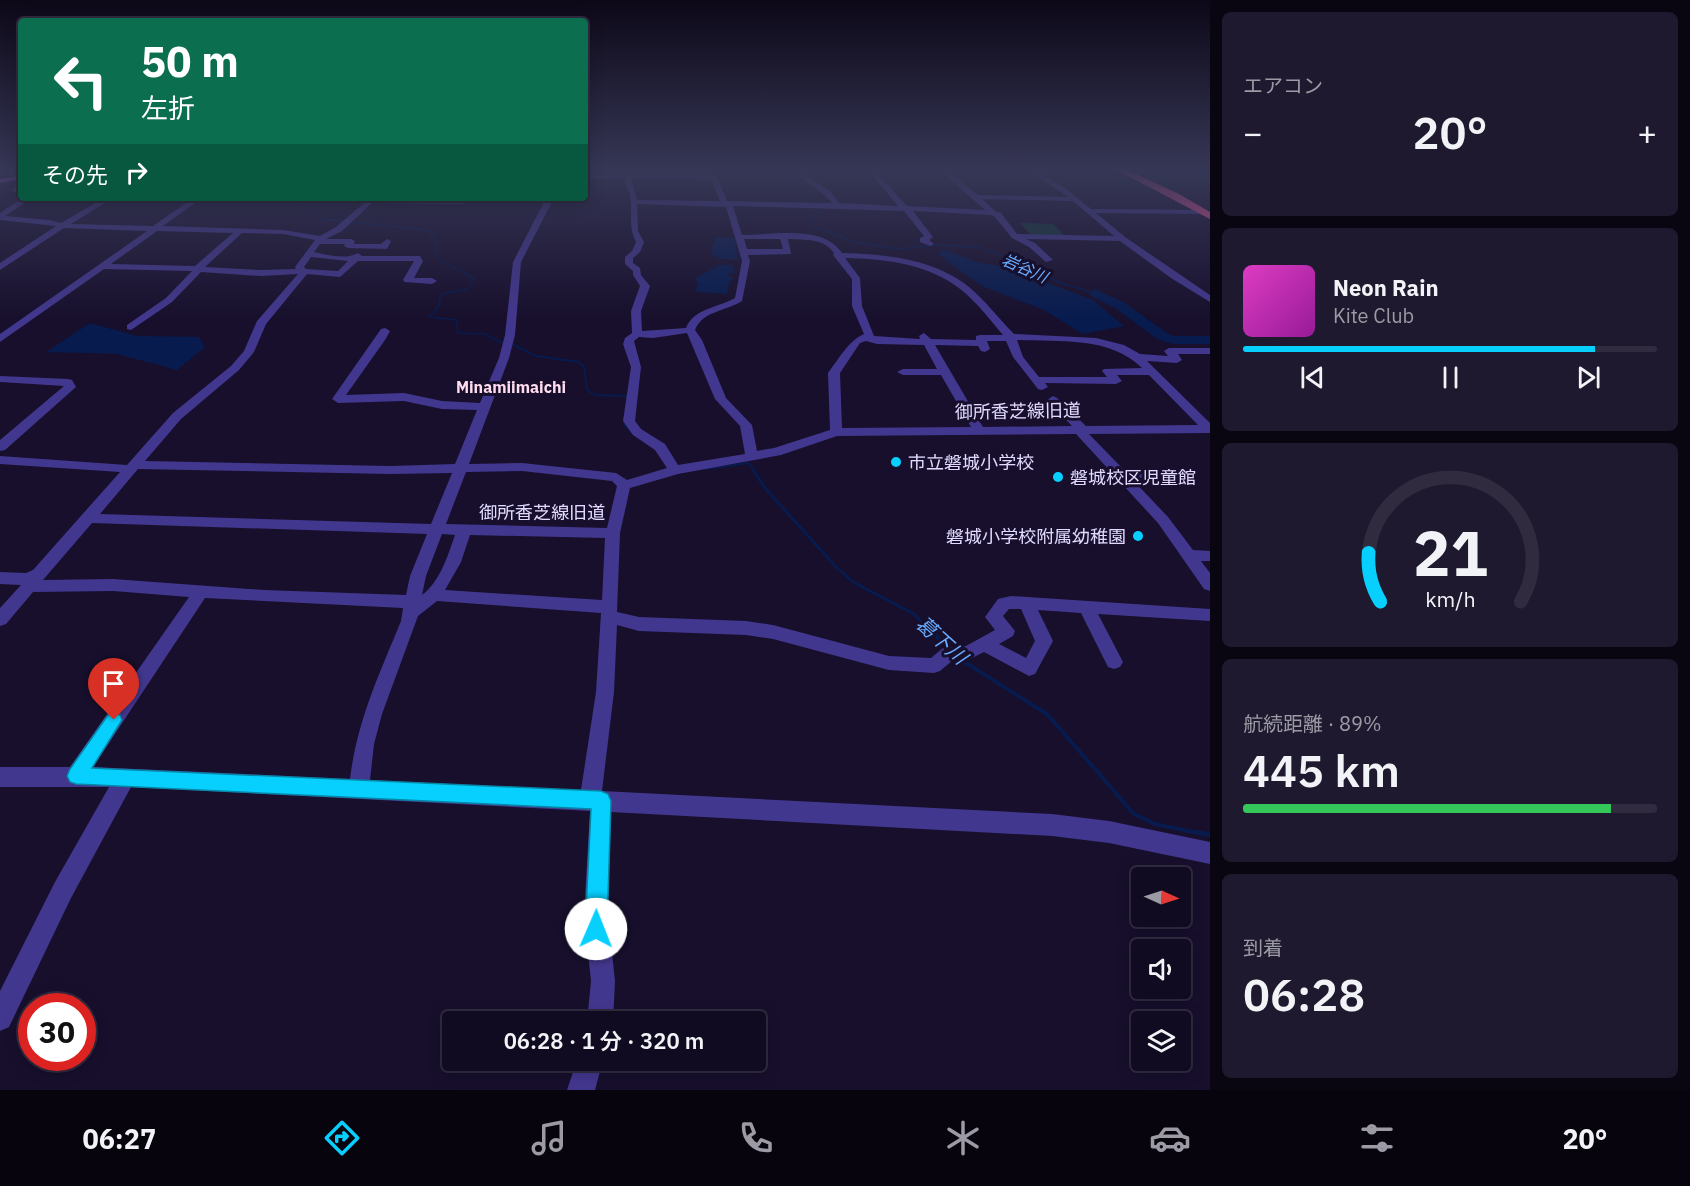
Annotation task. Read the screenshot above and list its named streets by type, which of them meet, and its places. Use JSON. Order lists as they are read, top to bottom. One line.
{"streets":{"street":["御所香芝線旧道"]},"districts":["Minamiimaichi"],"water":["岩谷川","葛下川"],"places":["市立磐城小学校","磐城校区児童館","磐城小学校附属幼稚園"],"north":"right","page":{"tile":["エアコン",["航続距離 · 89%","445 km"],["到着","06:28"]],"turn":["50 m","左折"],"heat":["−","20°","+"],"then":"その先","song":["Neon Rain","Kite Club"],"limit":"30","trip":"06:28 · 1 分 · 320 m","tabs":["06:27","20°"],"gauge":["21","km/h"]}}
